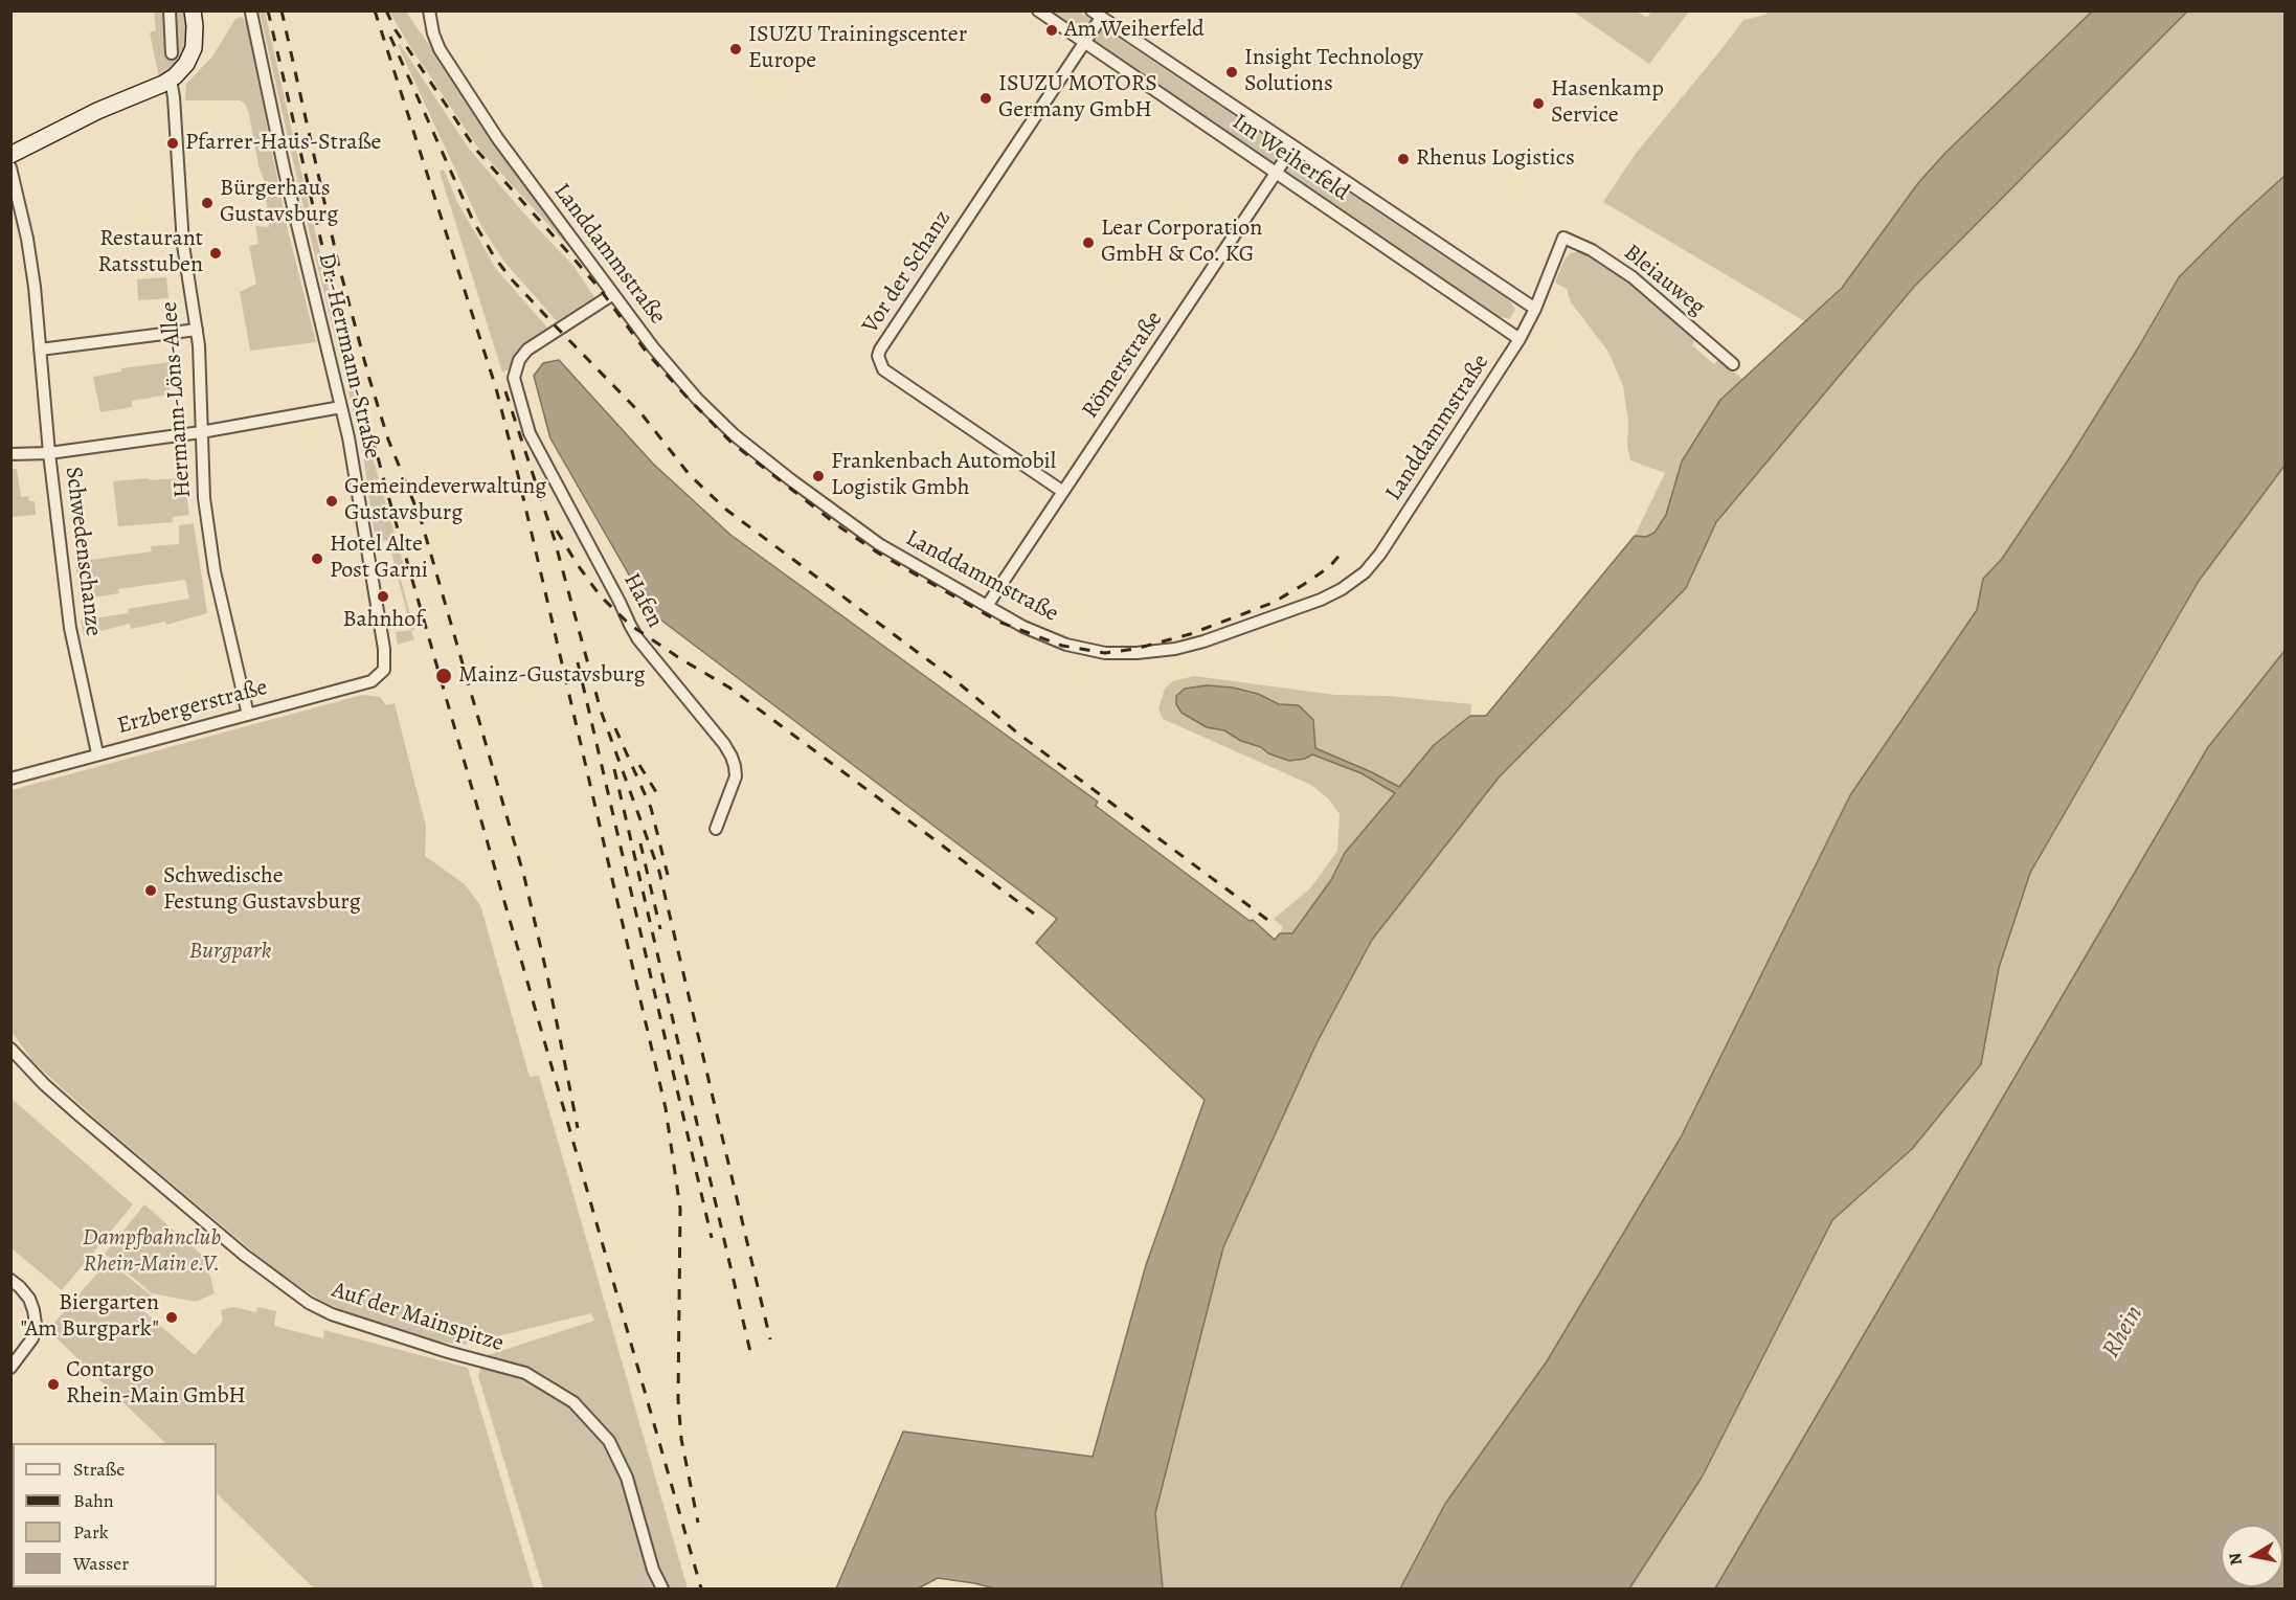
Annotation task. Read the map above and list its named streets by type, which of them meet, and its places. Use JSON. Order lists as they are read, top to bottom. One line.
{"streets":{"street":["Im Weiherfeld","Landdammstraße","Vor der Schanz","Bleiauweg","Dr.-Herrmann-Straße","Römerstraße","Hermann-Löns-Allee","Schwedenschanze","Hafen","Erzbergerstraße","Auf der Mainspitze"]},"crossings":[["Im Weiherfeld","Landdammstraße"],["Im Weiherfeld","Vor der Schanz"],["Im Weiherfeld","Römerstraße"],["Landdammstraße","Bleiauweg"],["Landdammstraße","Römerstraße"],["Landdammstraße","Hafen"],["Vor der Schanz","Römerstraße"],["Dr.-Herrmann-Straße","Erzbergerstraße"],["Hermann-Löns-Allee","Erzbergerstraße"],["Schwedenschanze","Erzbergerstraße"]],"water":["Rhein"],"parks":["Burgpark","Dampfbahnclub Rhein-Main e.V."],"places":["Am Weiherfeld","ISUZU Trainingscenter Europe","Insight Technology Solutions","ISUZU MOTORS Germany GmbH","Hasenkamp Service","Pfarrer-Haus-Straße","Rhenus Logistics","Bürgerhaus Gustavsburg","Lear Corporation GmbH & Co. KG","Restaurant Ratsstuben","Frankenbach Automobil Logistik Gmbh","Gemeindeverwaltung Gustavsburg","Hotel Alte Post Garni","Bahnhof","Mainz-Gustavsburg","Schwedische Festung Gustavsburg","Biergarten \"Am Burgpark\"","Contargo Rhein-Main GmbH"],"legend":["Straße","Bahn","Park","Wasser"],"north":"left"}
